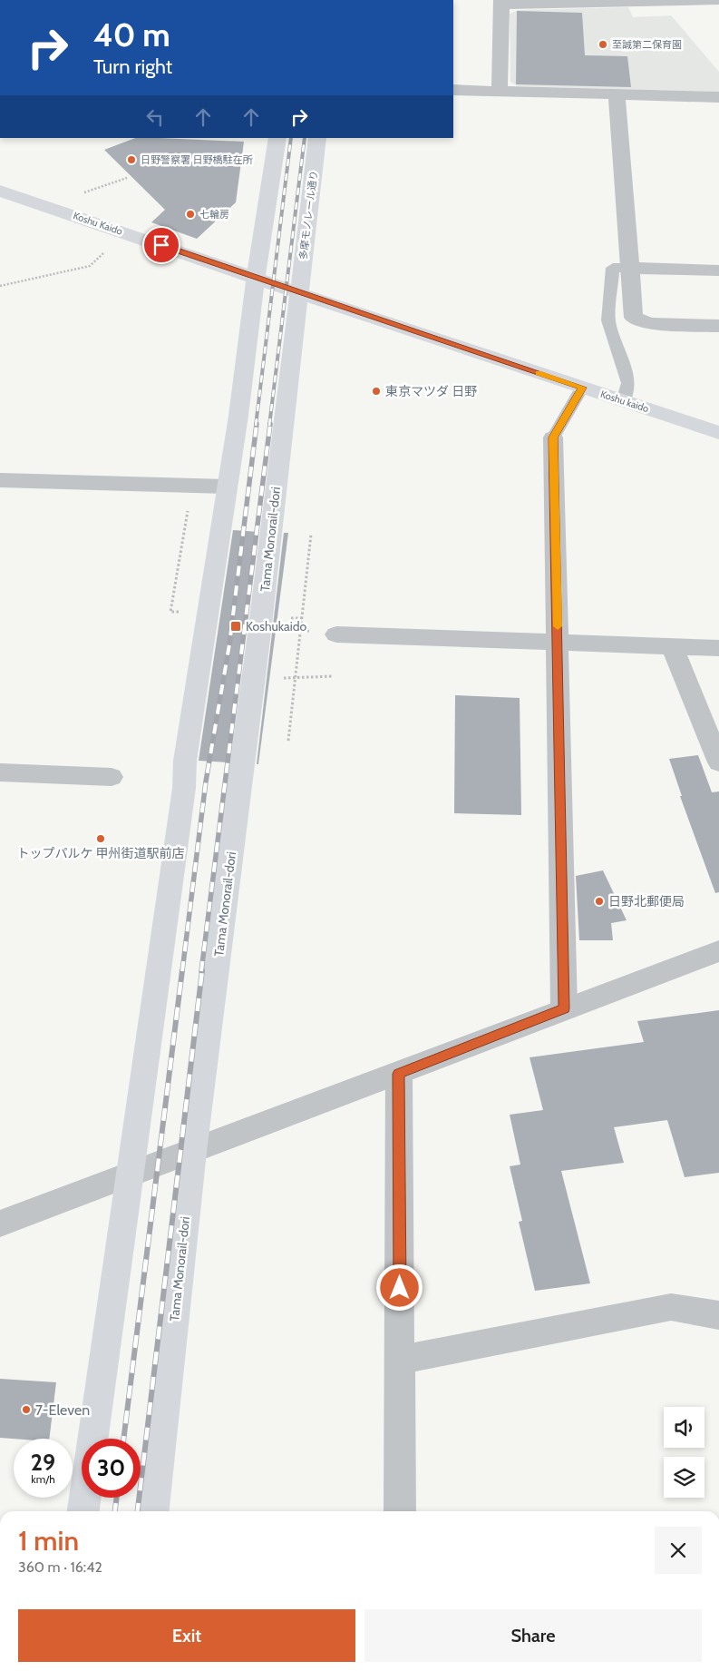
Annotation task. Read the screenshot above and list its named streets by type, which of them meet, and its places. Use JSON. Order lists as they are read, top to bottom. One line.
{"streets":{"main road":["多摩モノレール通り","Koshu Kaido","Koshu kaido","Tama Monorail-dori"]},"crossings":[["多摩モノレール通り","Koshu Kaido"],["多摩モノレール通り","Koshu kaido"],["多摩モノレール通り","Tama Monorail-dori"],["Koshu Kaido","Koshu kaido"],["Koshu Kaido","Tama Monorail-dori"],["Koshu kaido","Tama Monorail-dori"]],"places":{"other":["至誠第二保育園","日野警察署 日野橋駐在所","七輪房","東京マツダ 日野","トップパルケ 甲州街道駅前店","日野北郵便局","7-Eleven"],"transit":["Koshukaido"]},"page":{"turn":["40 m","Turn right"],"speed":"29 km/h","limit":"30","heading":["1 min","360 m · 16:42"],"buttons":["Exit","Share"]}}
